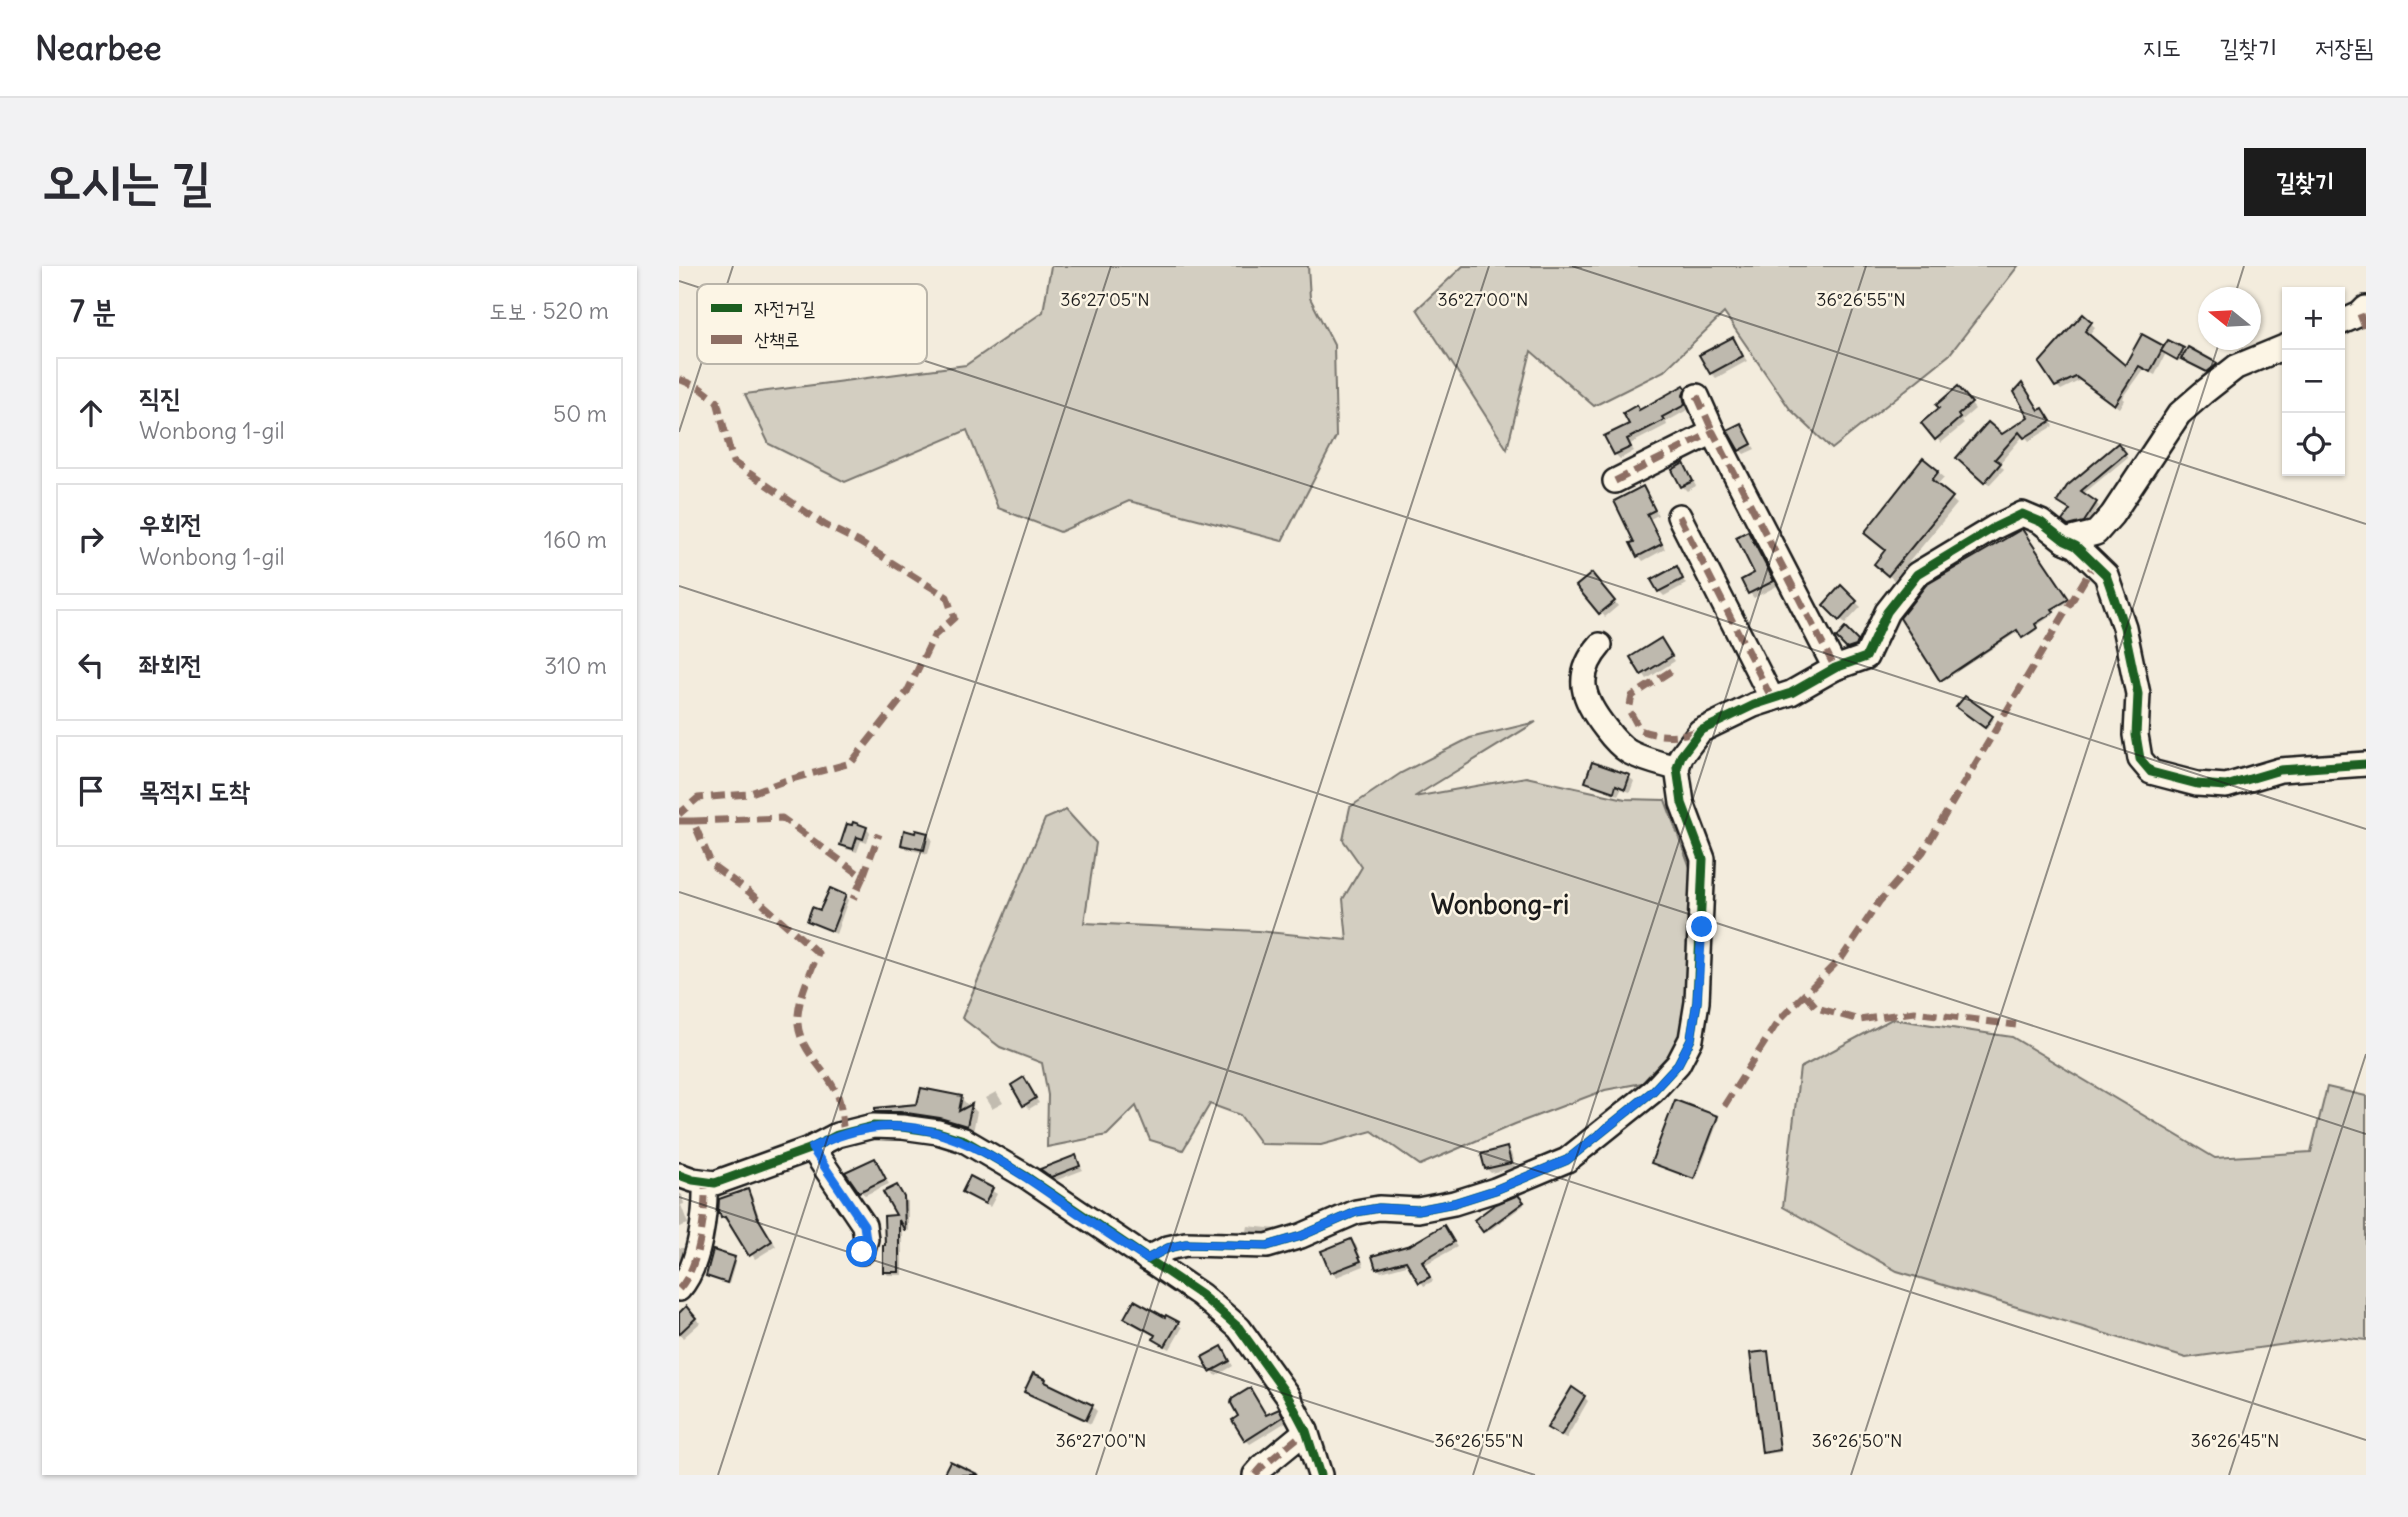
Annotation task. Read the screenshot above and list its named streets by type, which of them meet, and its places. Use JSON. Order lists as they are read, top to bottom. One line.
{"districts":["Wonbong-ri"],"legend":["자전거길","산책로"],"north":"left","page":{"header":"Nearbee","nav":["지도","길찾기","저장됨"],"buttons":"길찾기","title":"오시는 길","heading":["7 분","도보 · 520 m"],"map_buttons":["+","−"],"list":[["직진","Wonbong 1-gil","50 m"],["우회전","Wonbong 1-gil","160 m"],["좌회전","310 m"],"목적지 도착"]},"coordinates":["36°27'05\"N","36°27'00\"N","36°26'55\"N","36°26'50\"N","36°26'45\"N"]}
